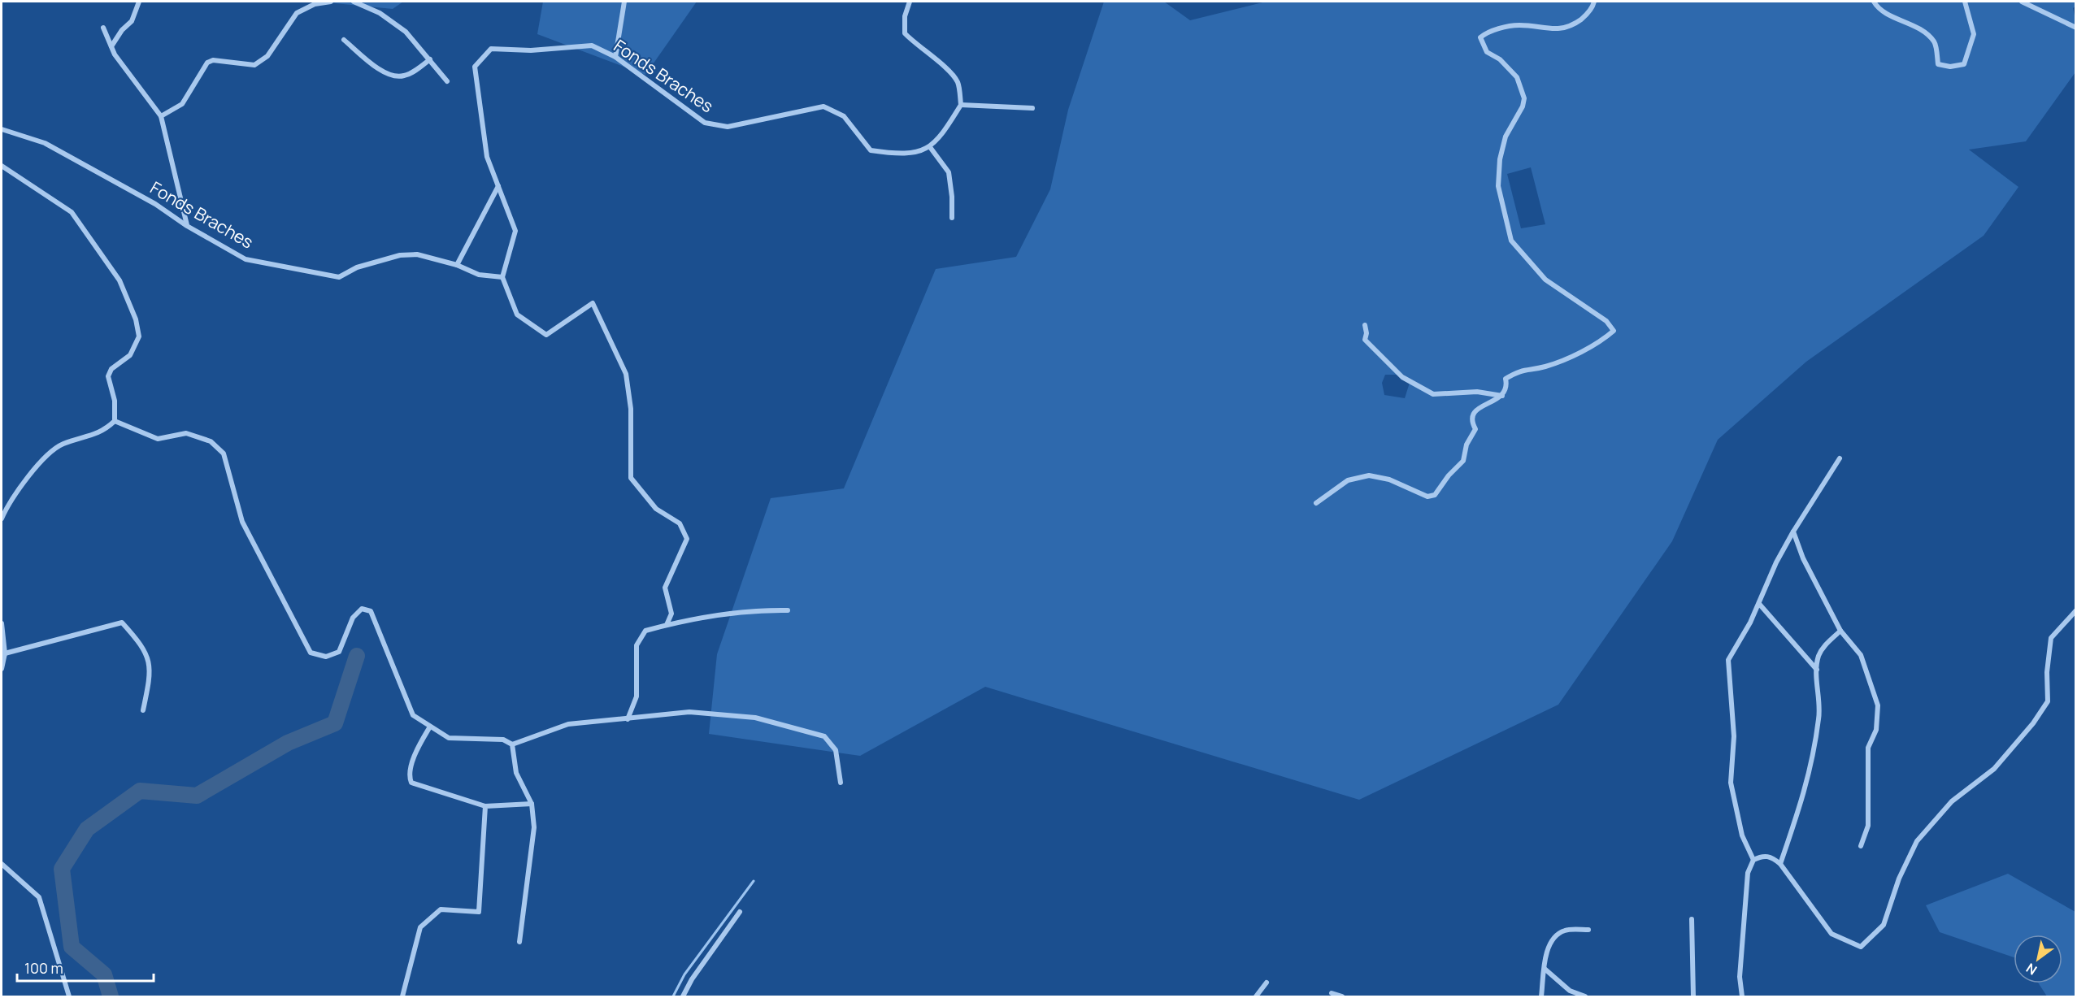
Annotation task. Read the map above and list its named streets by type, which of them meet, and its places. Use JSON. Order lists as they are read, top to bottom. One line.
{"streets":{"street":["Fonds Braches"]},"scale_bar":"100 m","north":"bottom left"}
